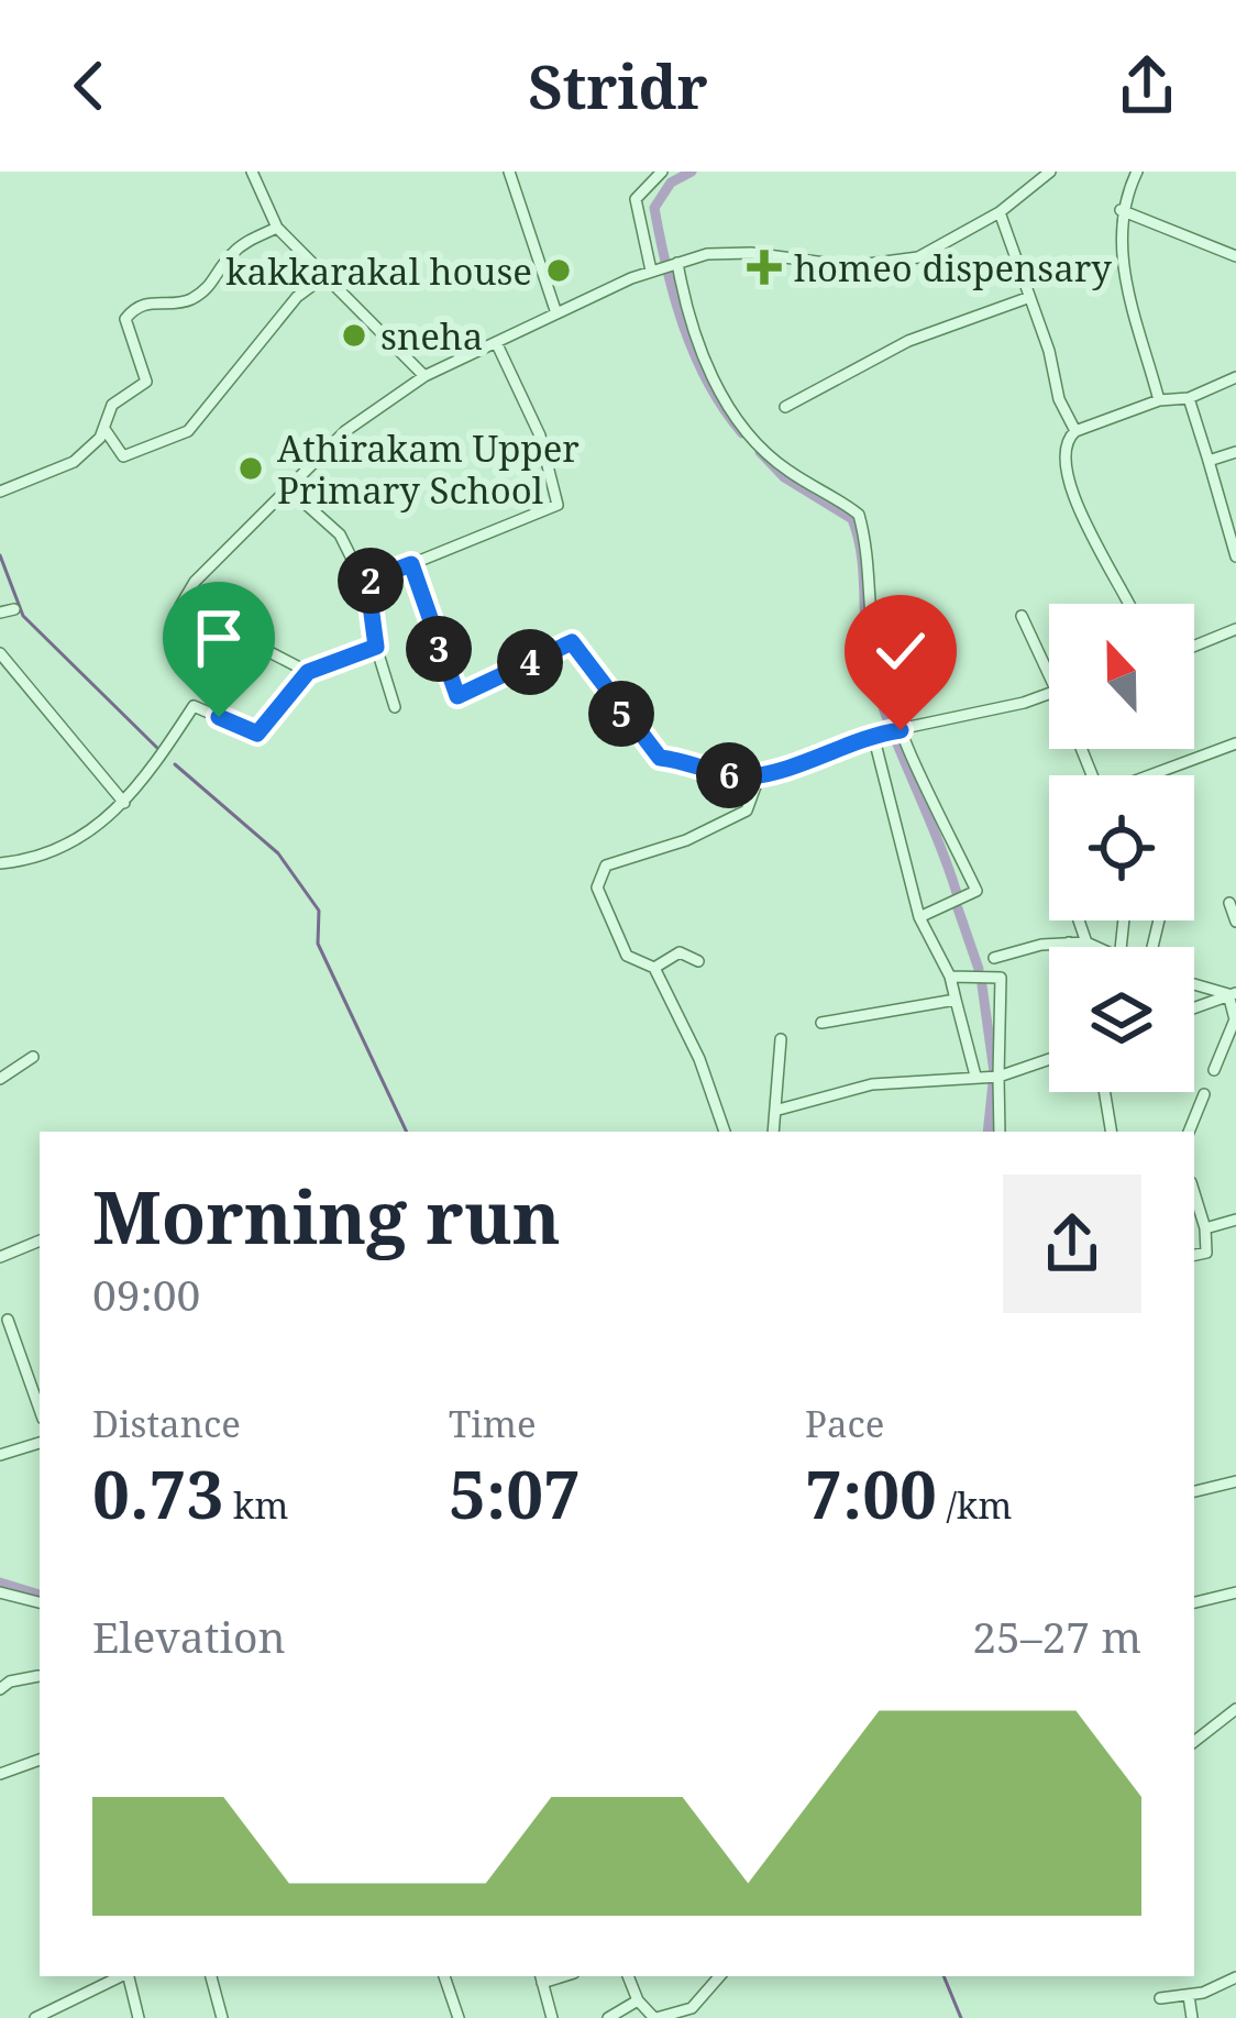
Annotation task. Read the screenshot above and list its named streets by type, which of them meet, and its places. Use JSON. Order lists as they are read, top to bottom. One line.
{"places":{"health":["homeo dispensary"],"other":["kakkarakal house","sneha","Athirakam Upper Primary School"]},"north":"top","page":{"header":"Stridr","pins":["2","3","4","5","6"],"heading":["Morning run","09:00"],"stats":[["Distance","0.73 km"],["Time","5:07"],["Pace","7:00 /km"]],"chart":["Elevation","25–27 m"]}}
